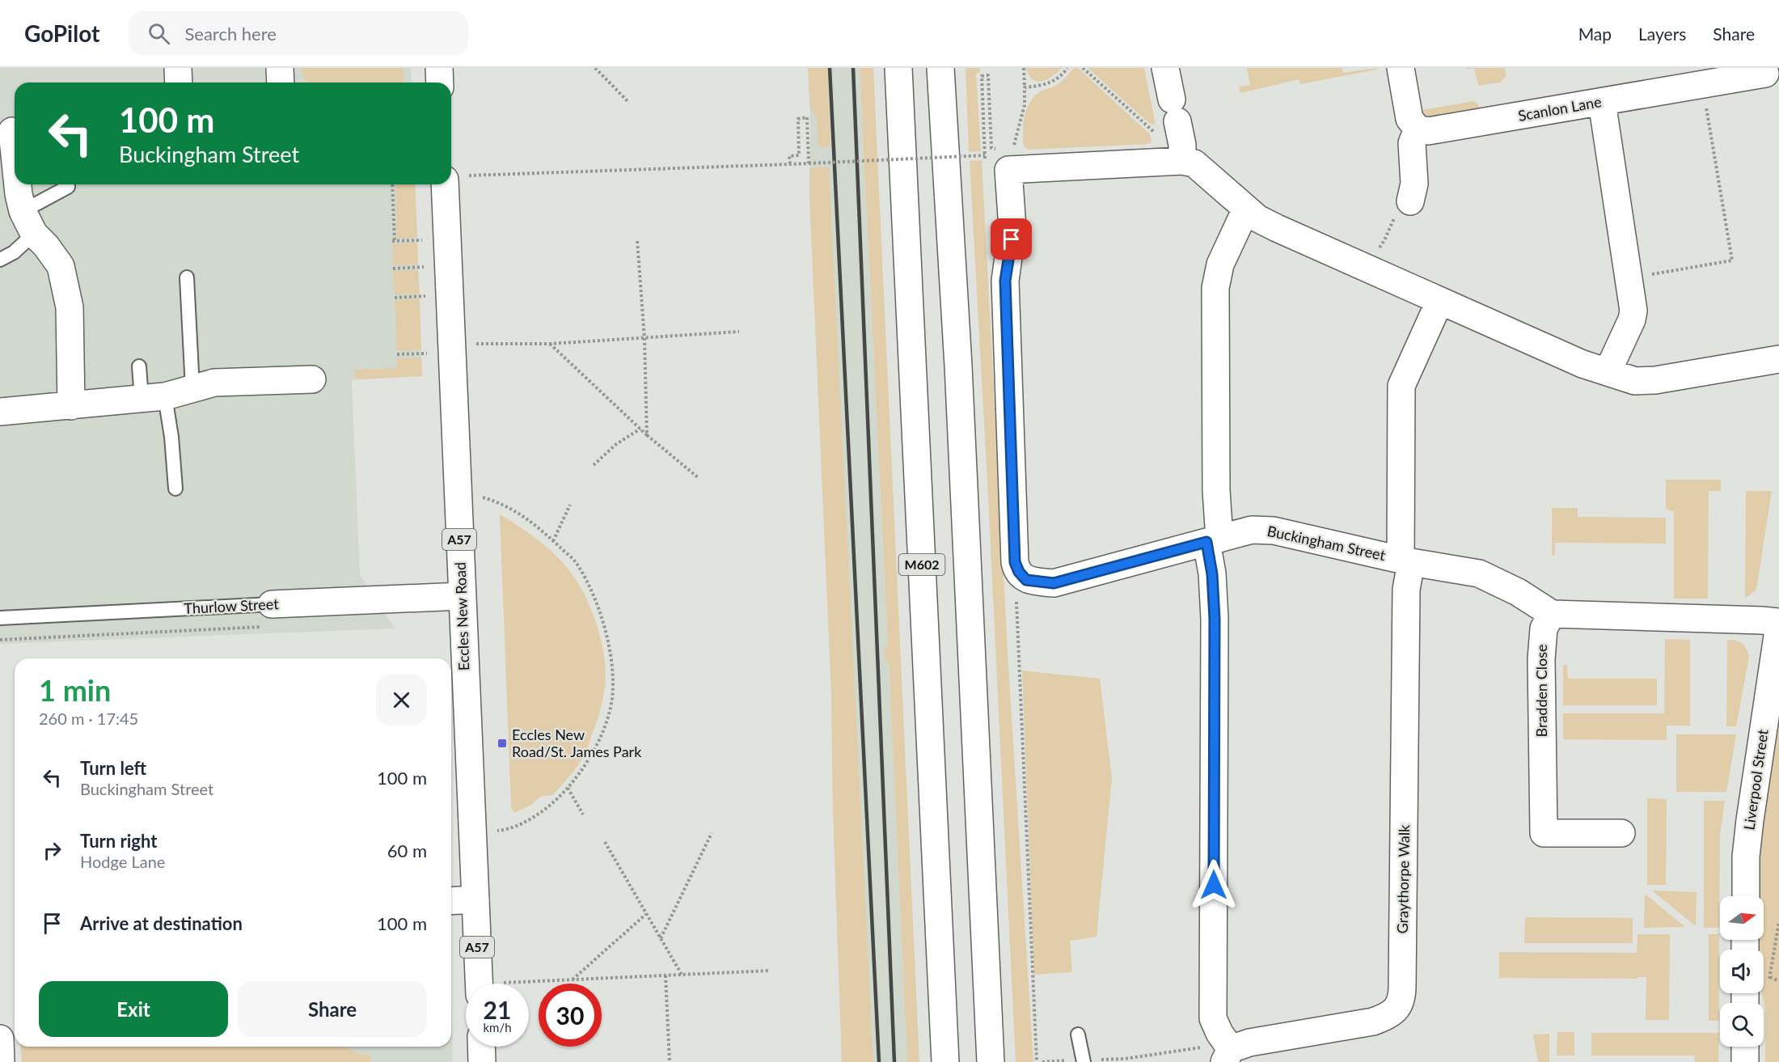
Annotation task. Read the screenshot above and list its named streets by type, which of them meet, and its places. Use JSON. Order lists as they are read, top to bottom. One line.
{"streets":{"main road":["Scanlon Lane","A57","Buckingham Street","M602","Thurlow Street","Eccles New Road","Bradden Close","Liverpool Street","Graythorpe Walk"]},"crossings":[["Buckingham Street","Bradden Close"],["Buckingham Street","Graythorpe Walk"],["Thurlow Street","Eccles New Road"]],"places":{"transit":["Eccles New Road/St. James Park"]},"north":"right","page":{"header":"GoPilot","search":"Search here","nav":["Map","Layers","Share"],"turn":["100 m","Buckingham Street"],"heading":["1 min","260 m · 17:45"],"list":[{"name":"Turn left","note":"Buckingham Street","value":"100 m"},{"name":"Turn right","note":"Hodge Lane","value":"60 m"},{"name":"Arrive at destination","value":"100 m"}],"buttons":["Exit","Share"],"speed":"21 km/h","limit":"30"}}
